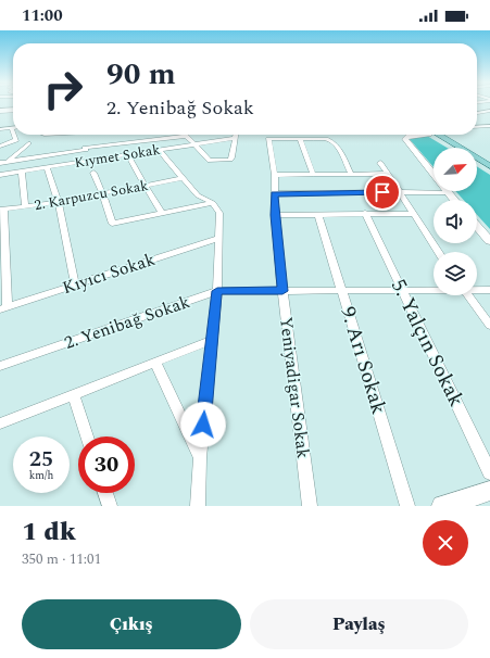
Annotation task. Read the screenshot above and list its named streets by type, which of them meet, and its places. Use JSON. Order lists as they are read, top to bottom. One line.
{"streets":{"street":["Kıymet Sokak","2. Karpuzcu Sokak","Kıyıcı Sokak","2. Yenibağ Sokak","5. Yalçın Sokak","9. Arı Sokak","Yeniyadigar Sokak"]},"crossings":[["2. Yenibağ Sokak","5. Yalçın Sokak"],["2. Yenibağ Sokak","9. Arı Sokak"],["2. Yenibağ Sokak","Yeniyadigar Sokak"]],"north":"top right","page":{"status":"11:00","turn":["90 m","2. Yenibağ Sokak"],"speed":"25 km/h","limit":"30","heading":["1 dk","350 m · 11:01"],"buttons":["Çıkış","Paylaş"]}}
